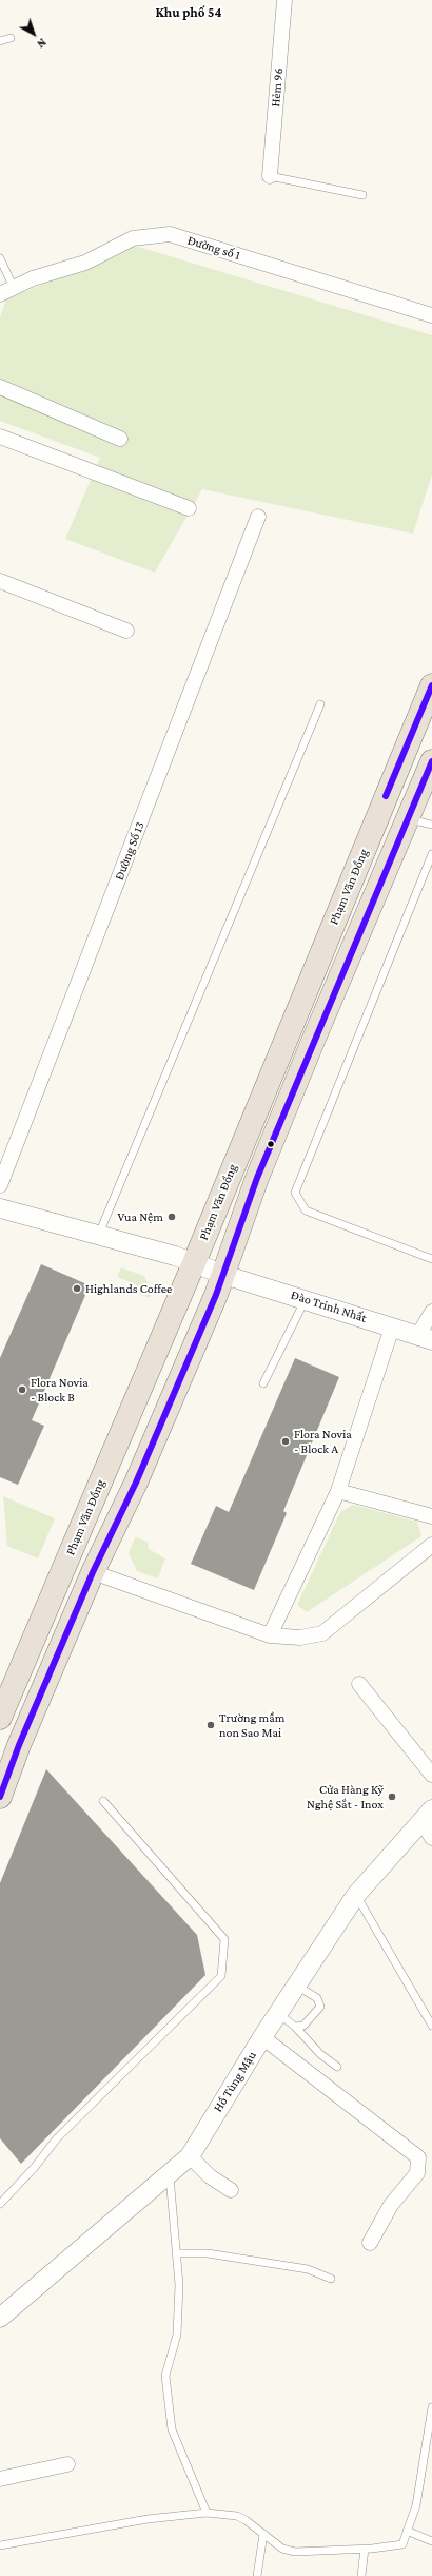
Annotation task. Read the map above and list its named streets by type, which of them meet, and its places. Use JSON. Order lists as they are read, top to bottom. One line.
{"streets":{"highway":["Phạm Văn Đồng"],"street":["Hẻm 96","Đường số 1","Đường Số 13","Đào Trinh Nhất","Hồ Tùng Mậu"]},"crossings":[["Phạm Văn Đồng","Đào Trinh Nhất"]],"districts":["Khu phố 54"],"places":["Vua Nệm","Highlands Coffee","Flora Novia - Block B","Flora Novia - Block A","Trường mầm non Sao Mai","Cửa Hàng Kỹ Nghệ Sắt - Inox"],"north":"bottom right"}
